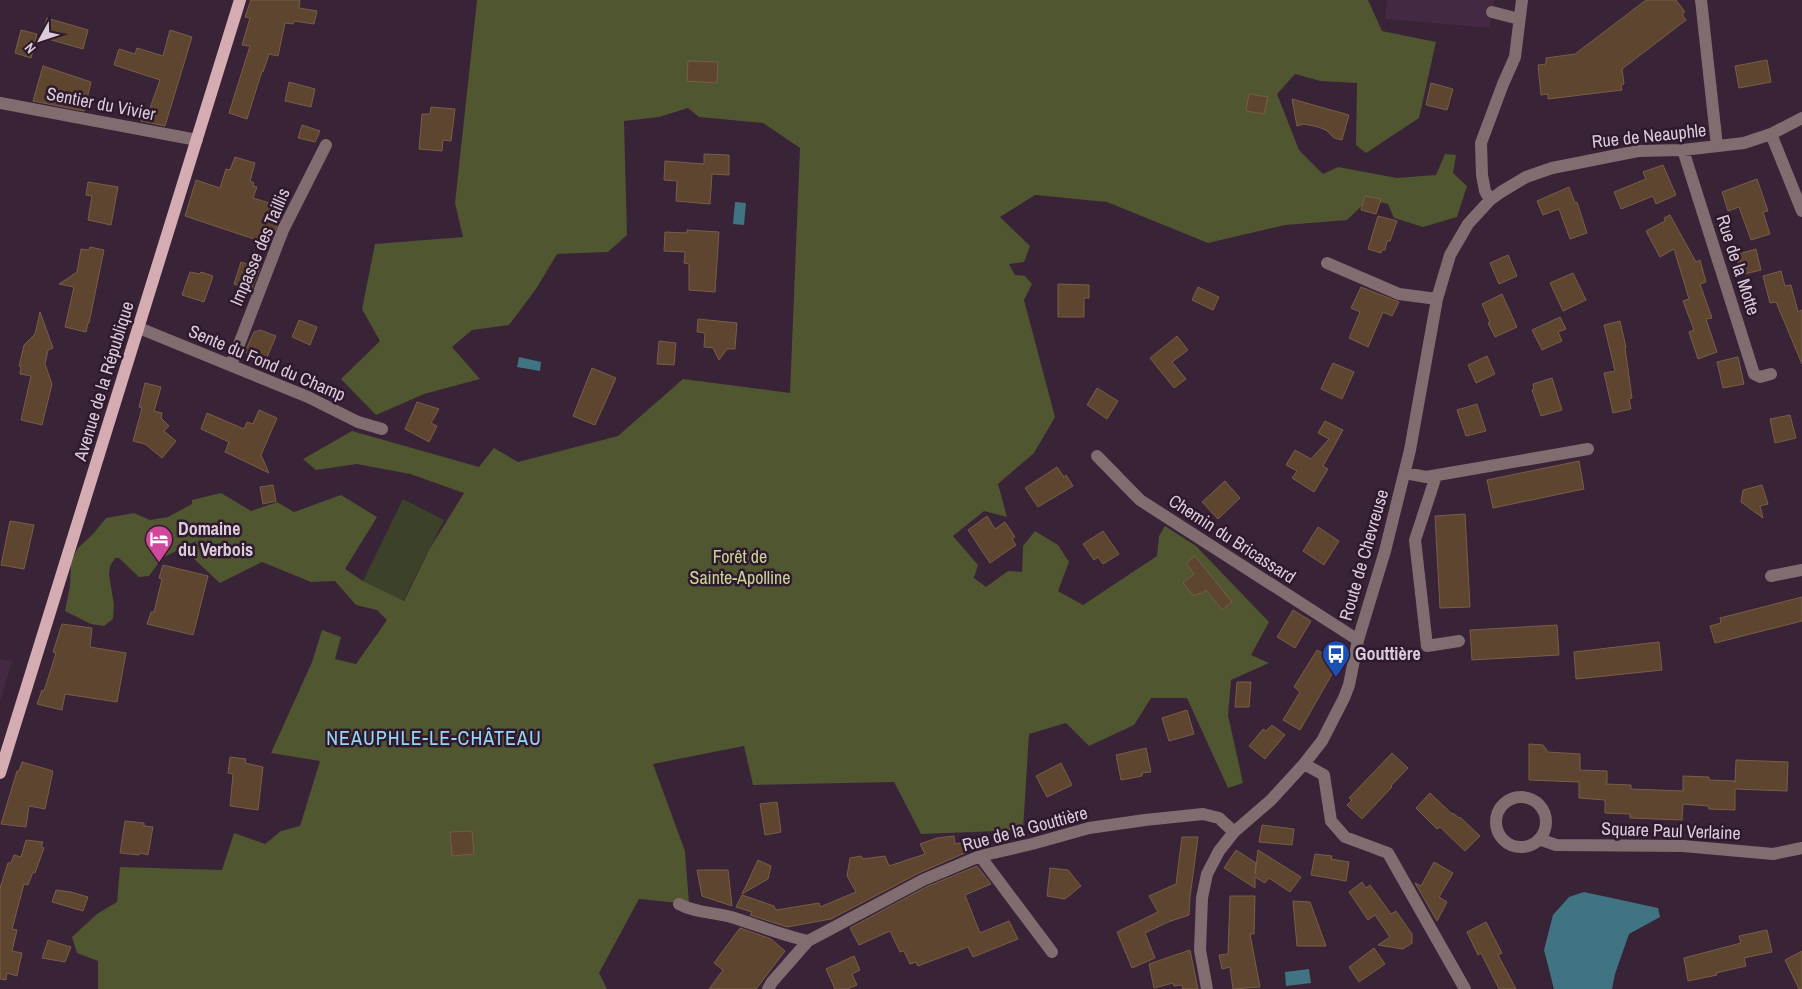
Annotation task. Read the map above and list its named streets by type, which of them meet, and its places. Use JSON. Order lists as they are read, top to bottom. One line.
{"streets":{"main road":["Avenue de la République"],"street":["Sentier du Vivier","Rue de Neauphle","Impasse des Taillis","Rue de la Motte","Sente du Fond du Champ","Chemin du Bricassard","Route de Chevreuse","Rue de la Gouttière","Square Paul Verlaine"]},"crossings":[["Sentier du Vivier","Avenue de la République"],["Rue de Neauphle","Rue de la Motte"],["Rue de Neauphle","Route de Chevreuse"],["Impasse des Taillis","Sente du Fond du Champ"],["Sente du Fond du Champ","Avenue de la République"],["Chemin du Bricassard","Route de Chevreuse"],["Route de Chevreuse","Rue de la Gouttière"]],"districts":["NEAUPHLE-LE-CHÂTEAU"],"parks":["Forêt de Sainte-Apolline"],"places":{"hotel":["Domaine du Verbois"],"bus stop":["Gouttière"]},"north":"bottom left"}
